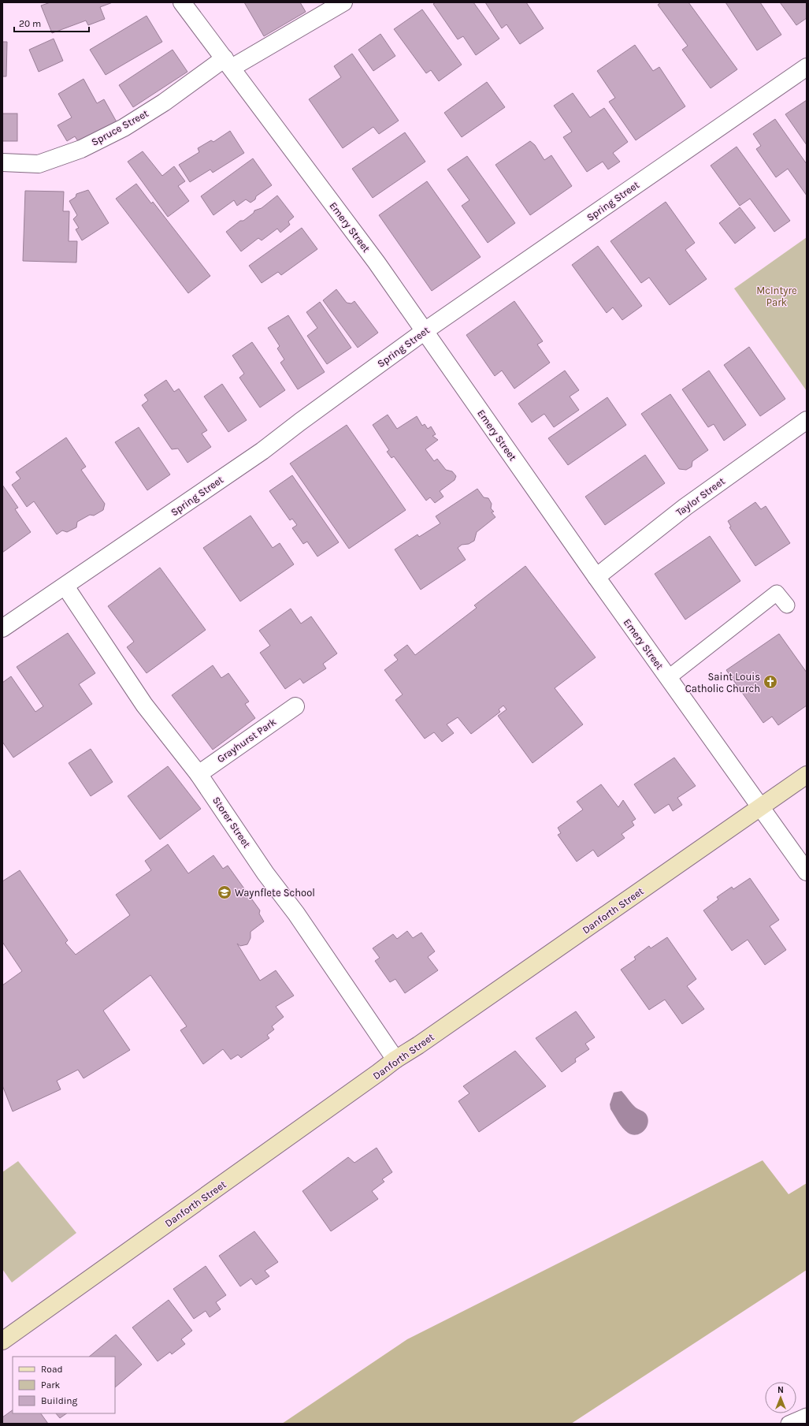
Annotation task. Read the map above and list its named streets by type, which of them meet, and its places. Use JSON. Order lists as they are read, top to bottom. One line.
{"streets":{"street":["Spruce Street","Spring Street","Emery Street","Taylor Street","Grayhurst Park","Storer Street","Danforth Street"]},"crossings":[["Spruce Street","Emery Street"],["Spring Street","Emery Street"],["Spring Street","Storer Street"],["Emery Street","Taylor Street"],["Emery Street","Danforth Street"],["Grayhurst Park","Storer Street"],["Storer Street","Danforth Street"]],"parks":["McIntyre Park"],"places":{"church":["Saint Louis Catholic Church"],"school or university":["Waynflete School"]},"legend":["Road","Park","Building"],"scale_bar":"20 m","north":"top"}
